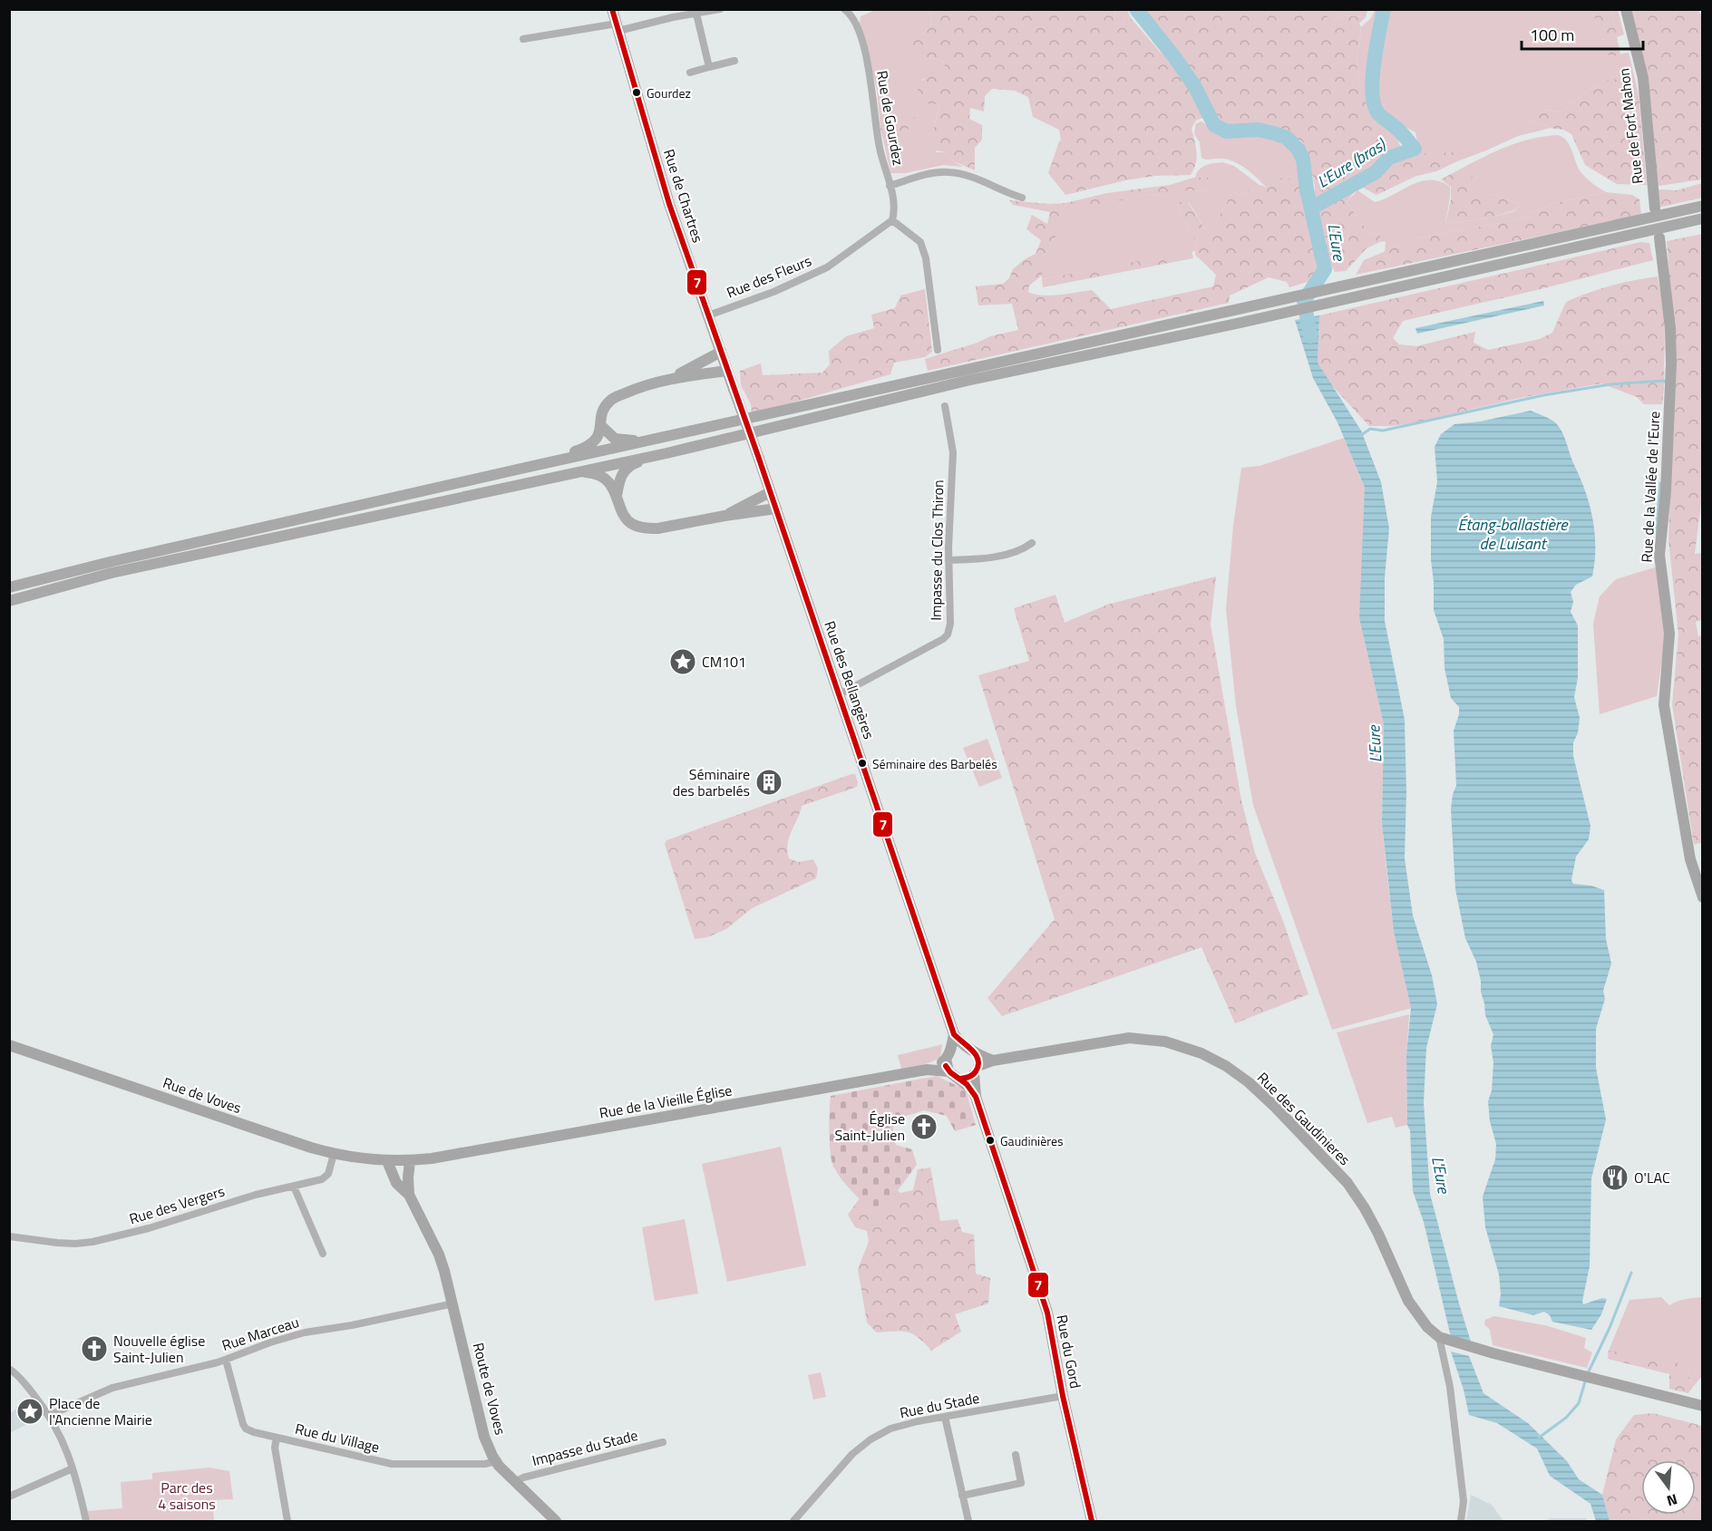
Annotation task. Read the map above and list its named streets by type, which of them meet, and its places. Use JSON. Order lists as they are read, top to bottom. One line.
{"streets":{"main road":["Rue de Fort Mahon","Rue de Chartres","Rue de la Vallée de l'Eure","Rue des Bellangères","Rue de Voves","Rue de la Vieille Église","Rue des Gaudinieres","Rue du Gord","Route de Voves"],"street":["Rue de Gourdez","Rue des Fleurs","Impasse du Clos Thiron","Rue des Vergers","Rue Marceau","Rue du Stade","Rue du Village","Impasse du Stade"]},"crossings":[["Rue de Gourdez","Rue des Fleurs"],["Rue de Chartres","Rue des Fleurs"],["Rue de Chartres","Rue des Bellangères"],["Impasse du Clos Thiron","Rue des Bellangères"],["Rue de Voves","Rue de la Vieille Église"],["Rue de Voves","Rue des Vergers"],["Rue Marceau","Route de Voves"],["Rue Marceau","Rue du Village"],["Rue du Gord","Rue du Stade"],["Route de Voves","Rue du Village"],["Route de Voves","Impasse du Stade"]],"water":["L'Eure (bras)","L'Eure","Étang-ballastière de Luisant"],"parks":["Parc des 4 saisons"],"places":{"other":["Gourdez","Séminaire des Barbelés","Gaudinières"],"place":["CM101","Place de l'Ancienne Mairie"],"building":["Séminaire des barbelés"],"church":["Église Saint-Julien","Nouvelle église Saint-Julien"],"restaurant":["O'LAC"]},"lines":["transit line 7"],"scale_bar":"100 m","north":"bottom"}
